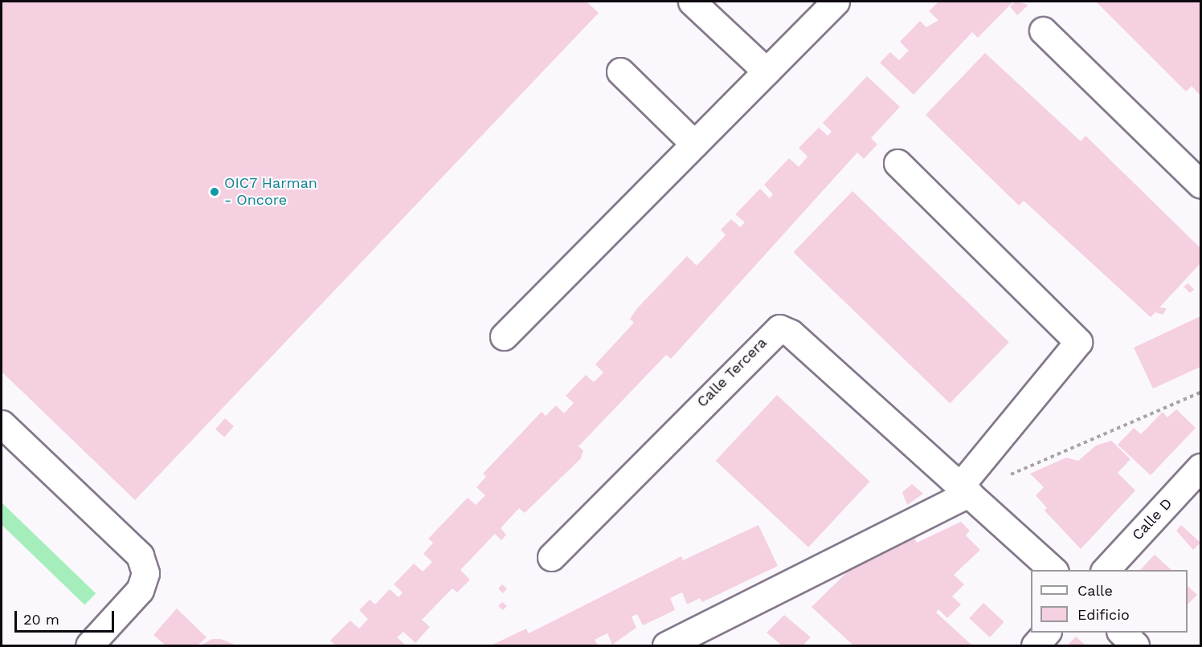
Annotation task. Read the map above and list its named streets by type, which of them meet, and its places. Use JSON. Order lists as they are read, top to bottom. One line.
{"streets":{"street":["Calle Tercera","Calle D"]},"places":["OIC7 Harman - Oncore"],"legend":["Calle","Edificio"],"scale_bar":"20 m"}
